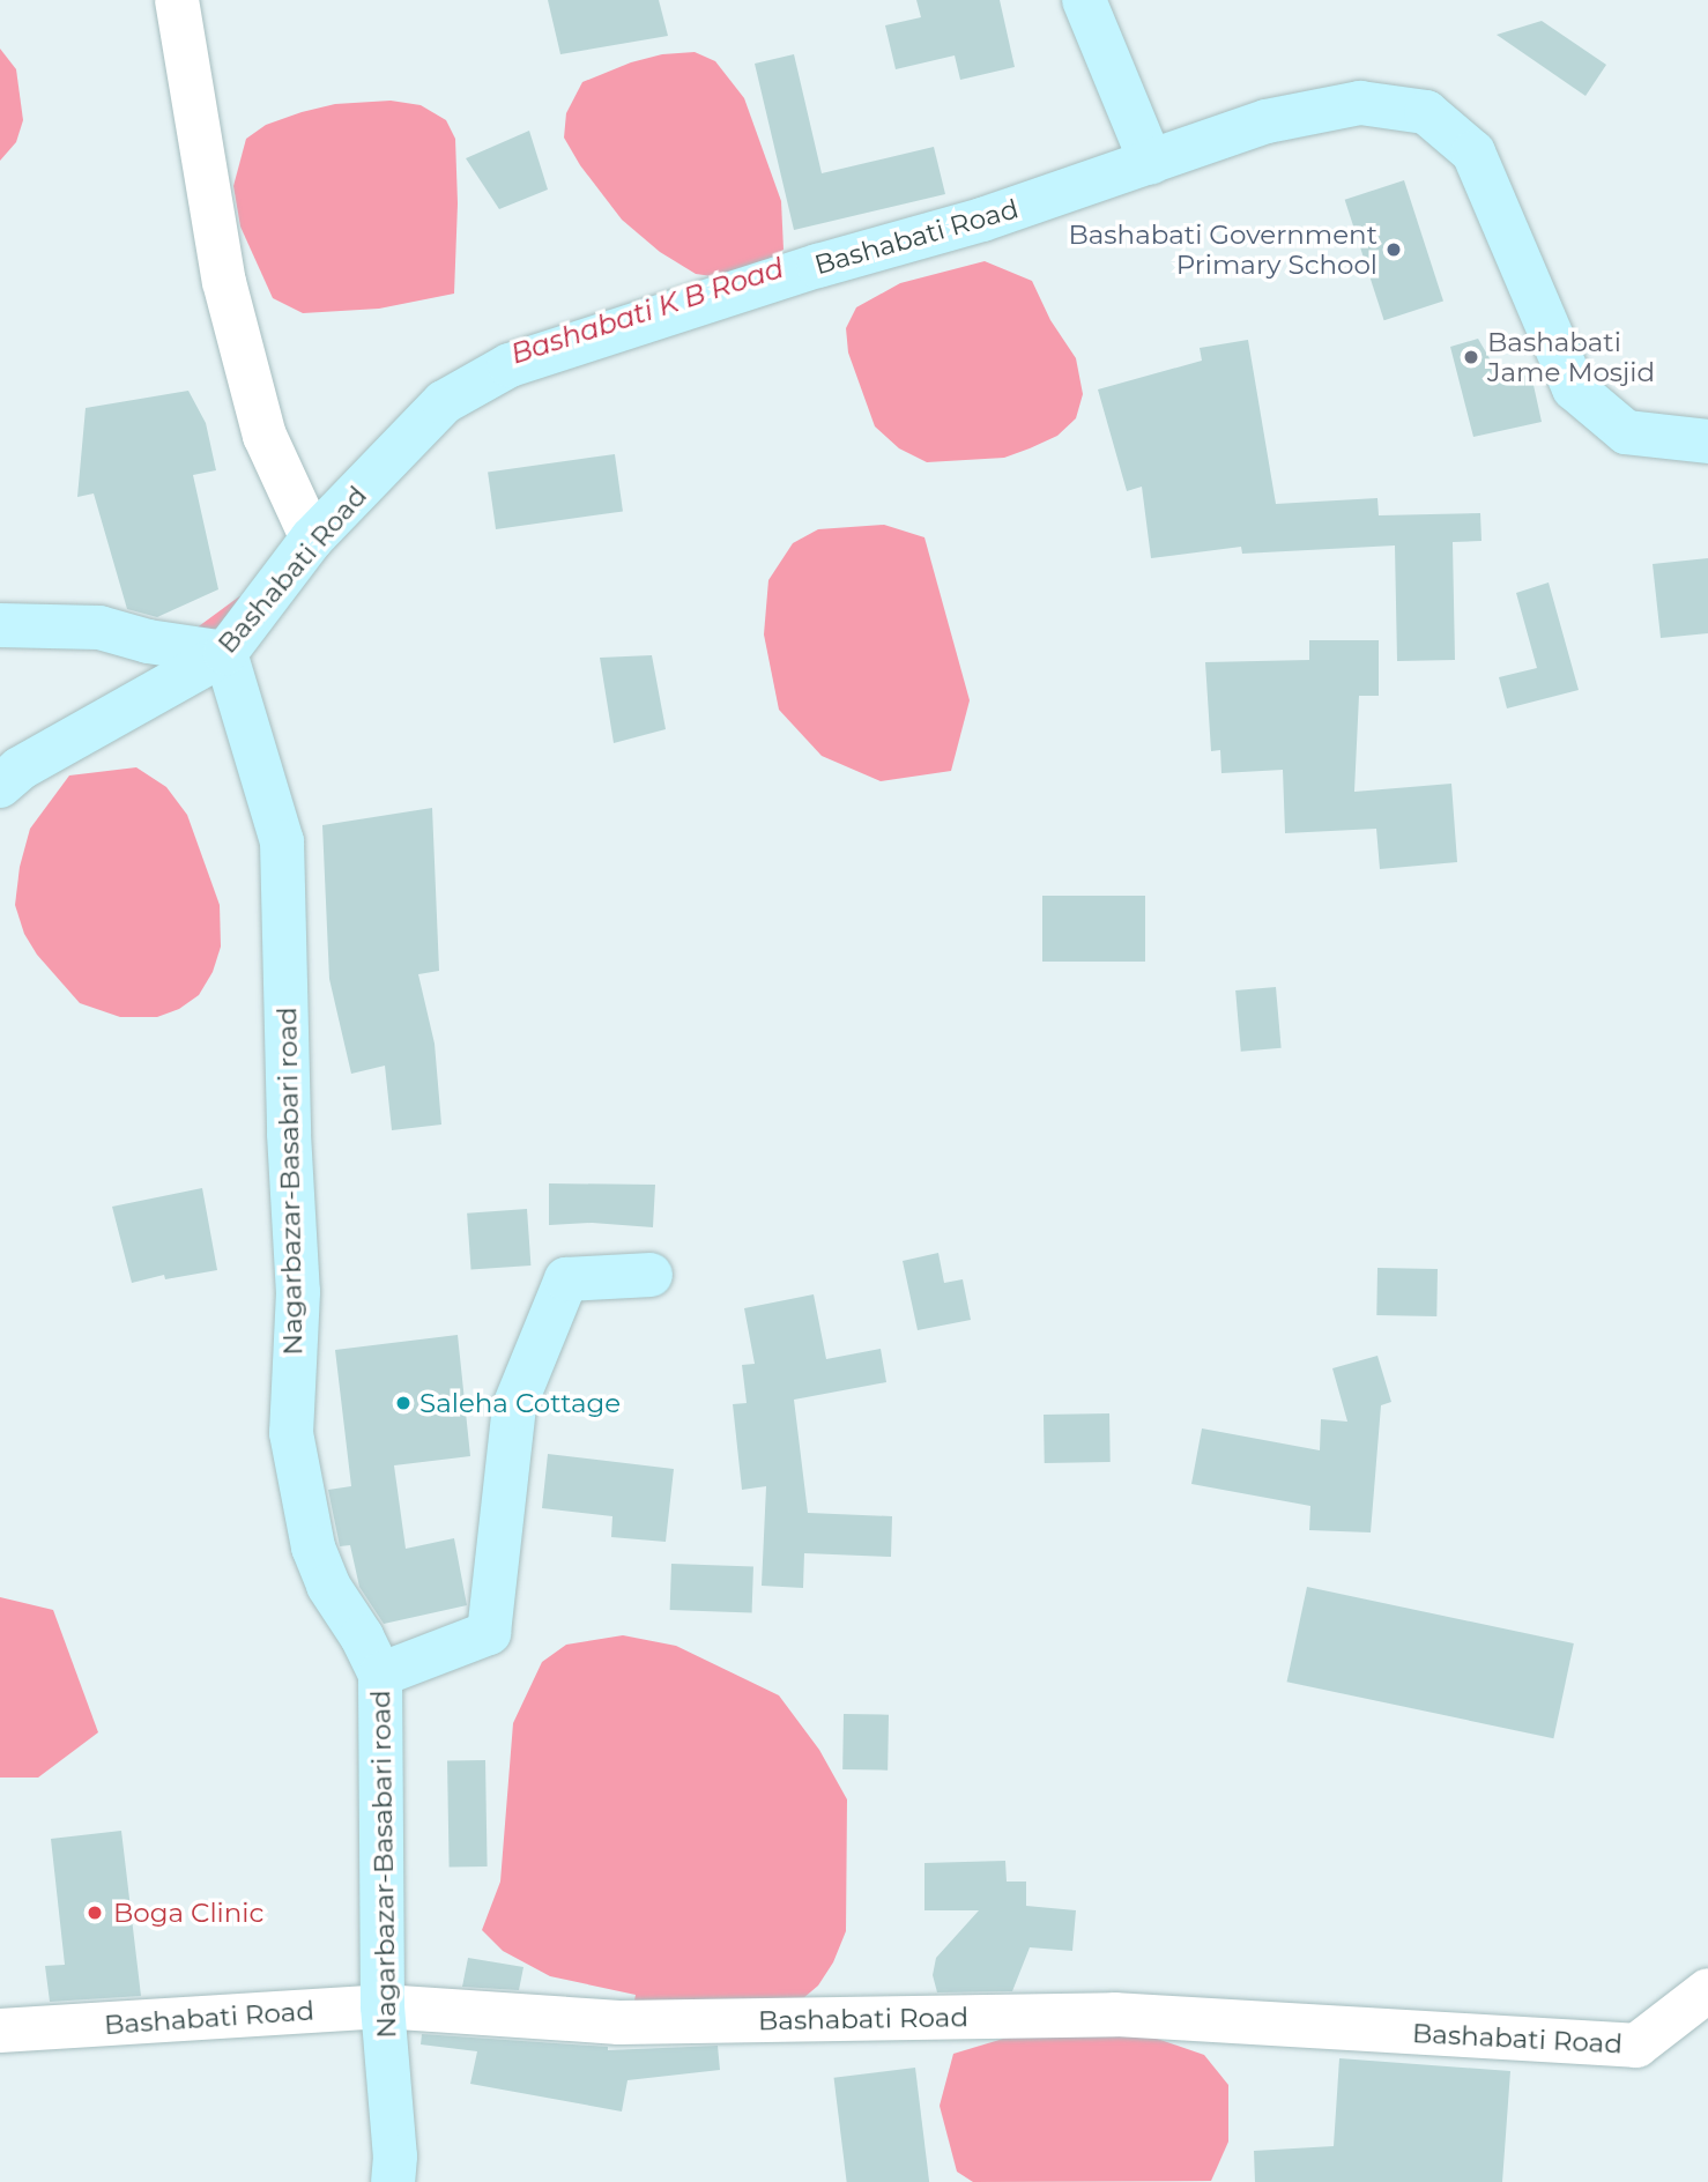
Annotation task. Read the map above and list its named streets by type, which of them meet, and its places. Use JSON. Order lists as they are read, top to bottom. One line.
{"streets":{"street":["Bashabati Road","Nagarbazar-Basabari road"]},"crossings":[["Bashabati Road","Nagarbazar-Basabari road"]],"water":["Bashabati K B Road"],"places":["Bashabati Government Primary School","Bashabati Jame Mosjid","Saleha Cottage","Boga Clinic"]}
